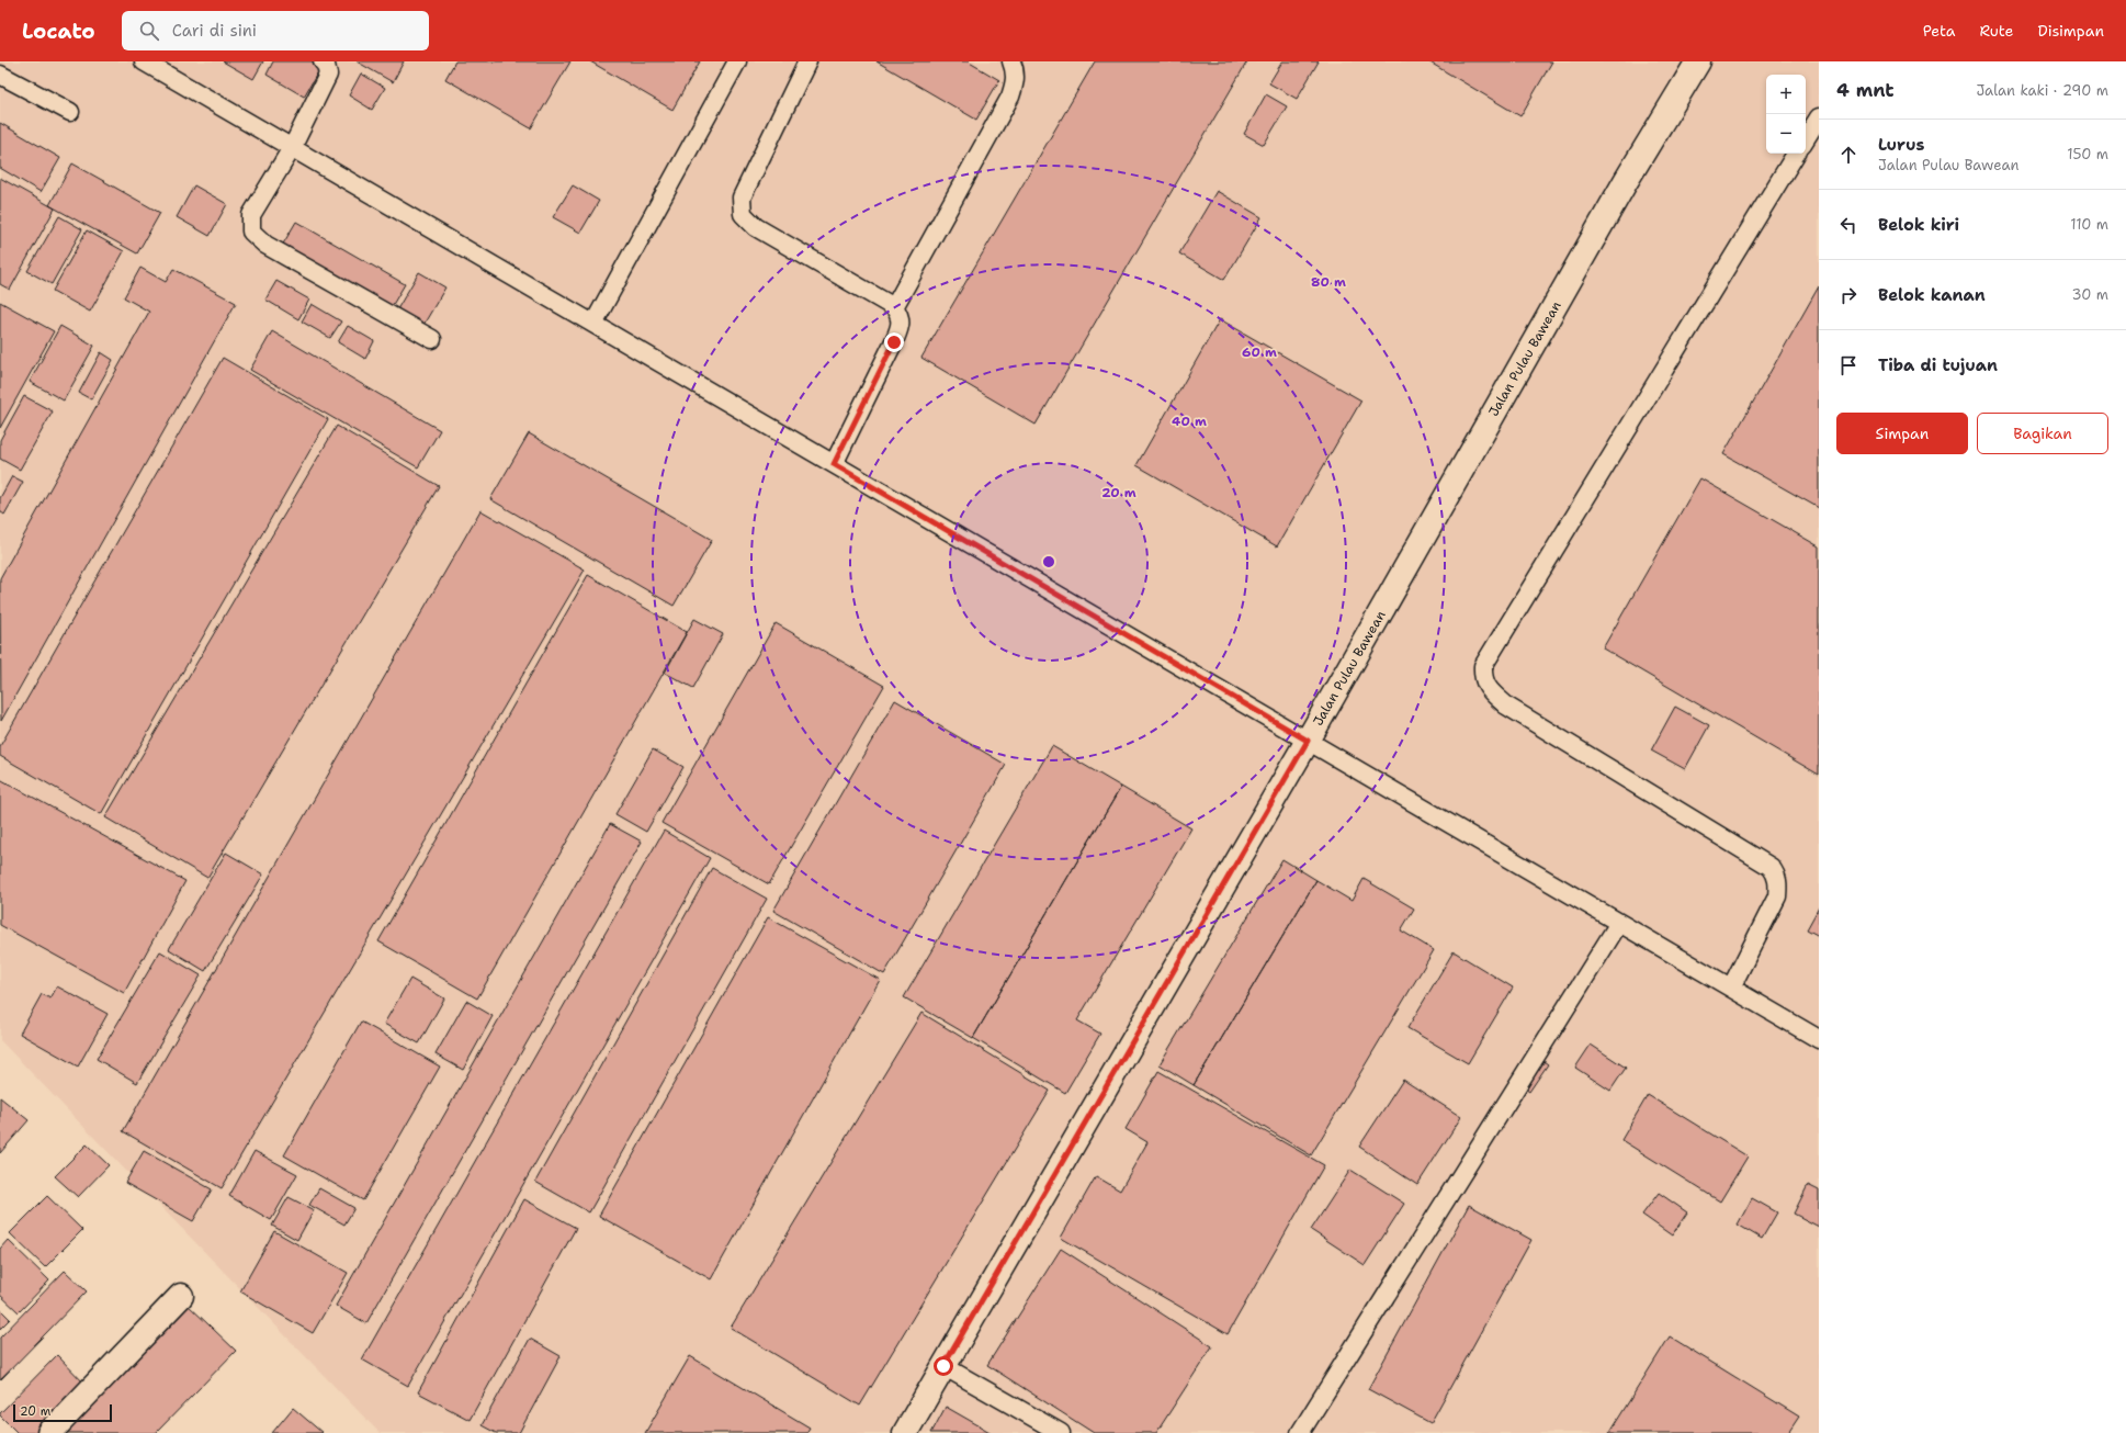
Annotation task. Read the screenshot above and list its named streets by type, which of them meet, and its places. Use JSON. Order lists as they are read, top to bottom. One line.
{"streets":{"street":["Jalan Pulau Bawean"]},"scale_bar":"20 m","page":{"header":"Locato","search":"Cari di sini","nav":["Peta","Rute","Disimpan"],"heading":["4 mnt","Jalan kaki · 290 m"],"map_buttons":["+","−"],"list":[["Lurus","Jalan Pulau Bawean","150 m"],["Belok kiri","110 m"],["Belok kanan","30 m"],"Tiba di tujuan"],"buttons":["Simpan","Bagikan"],"scale":"20 m"},"rings":["80 m","60 m","40 m","20 m"]}
